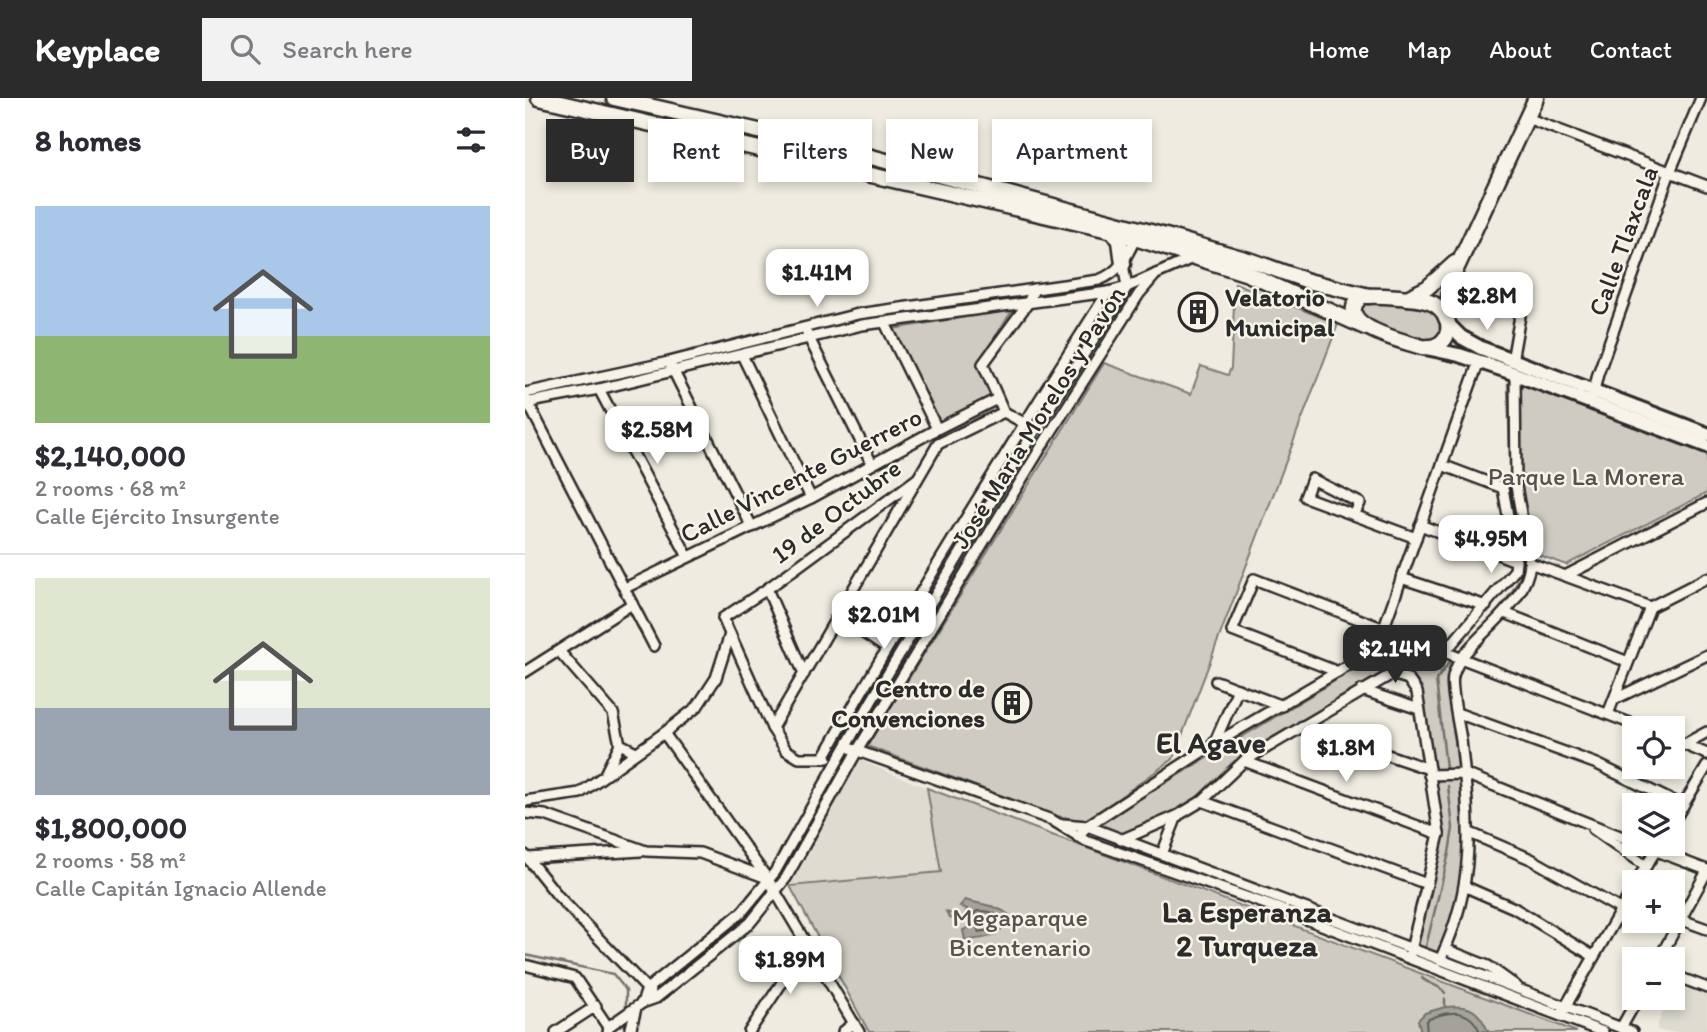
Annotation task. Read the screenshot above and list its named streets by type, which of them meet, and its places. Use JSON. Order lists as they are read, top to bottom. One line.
{"streets":{"street":["Calle Tlaxcala","José María Morelos y Pavón","Calle Vincente Guerrero","19 de Octubre"]},"districts":["El Agave","La Esperanza 2 Turqueza"],"parks":["Parque La Morera","Megaparque Bicentenario"],"places":{"building":["Velatorio Municipal","Centro de Convenciones"]},"page":{"header":"Keyplace","search":"Search here","nav":["Home","Map","About","Contact"],"heading":"8 homes","chip":["Buy","Rent","Filters","New","Apartment"],"list":[{"name":"$2,140,000","note":"2 rooms · 68 m² · Calle Ejército Insurgente"},{"name":"$1,800,000","note":"2 rooms · 58 m² · Calle Capitán Ignacio Allende"}],"price":["$1.41M","$2.8M","$2.58M","$4.95M","$2.01M","$2.14M","$1.8M","$1.89M"],"map_buttons":["+","−"]}}
